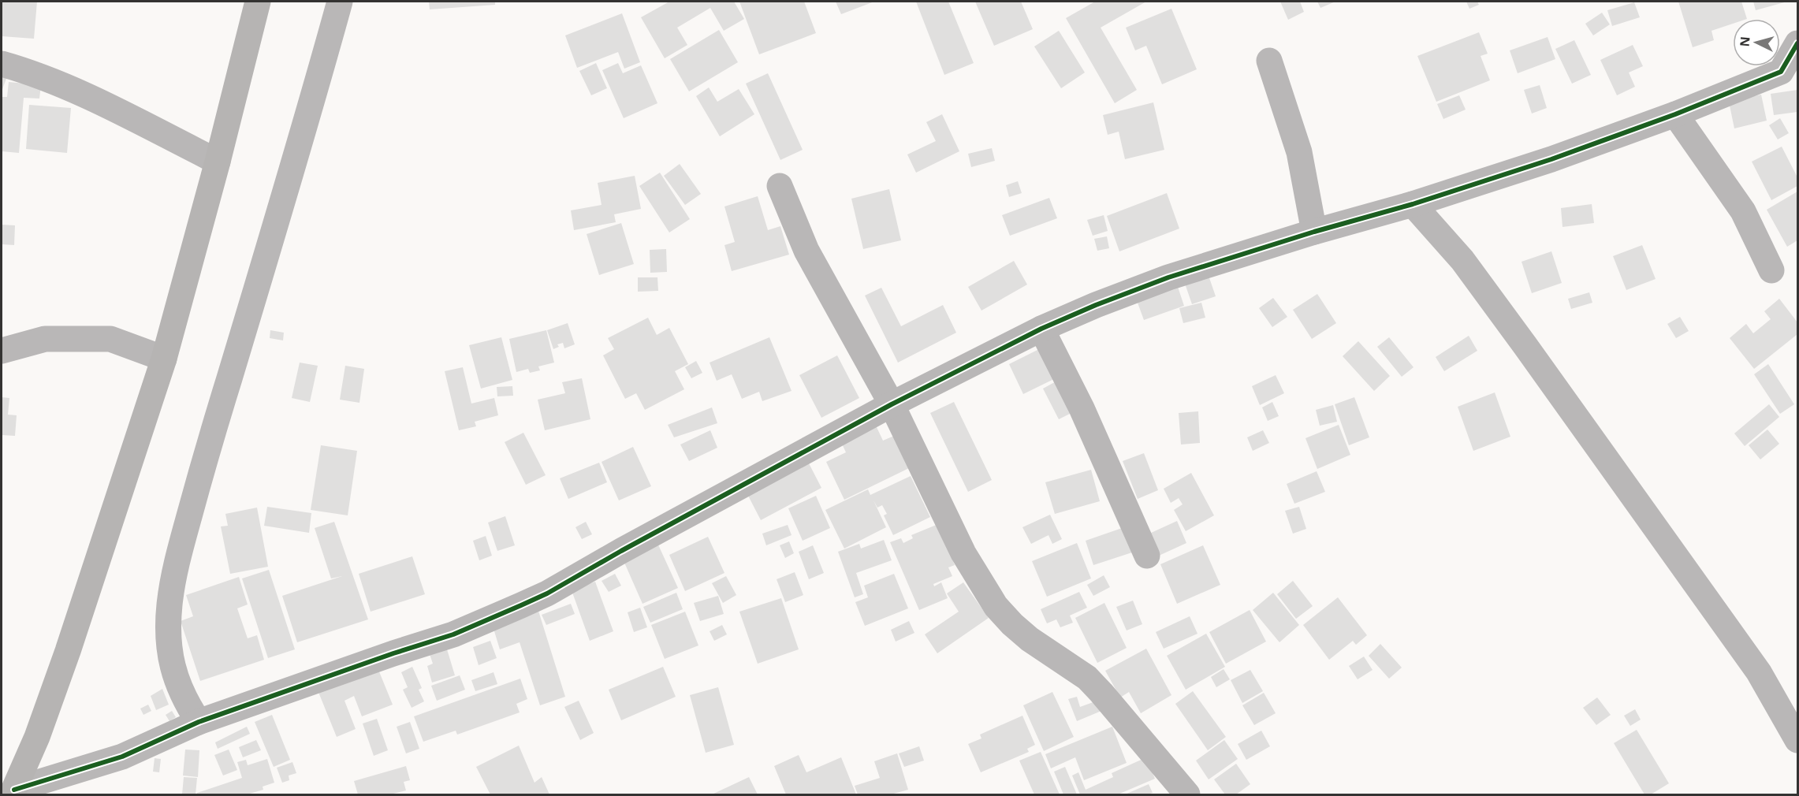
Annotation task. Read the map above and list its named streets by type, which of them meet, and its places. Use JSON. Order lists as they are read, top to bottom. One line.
{"north":"left"}
